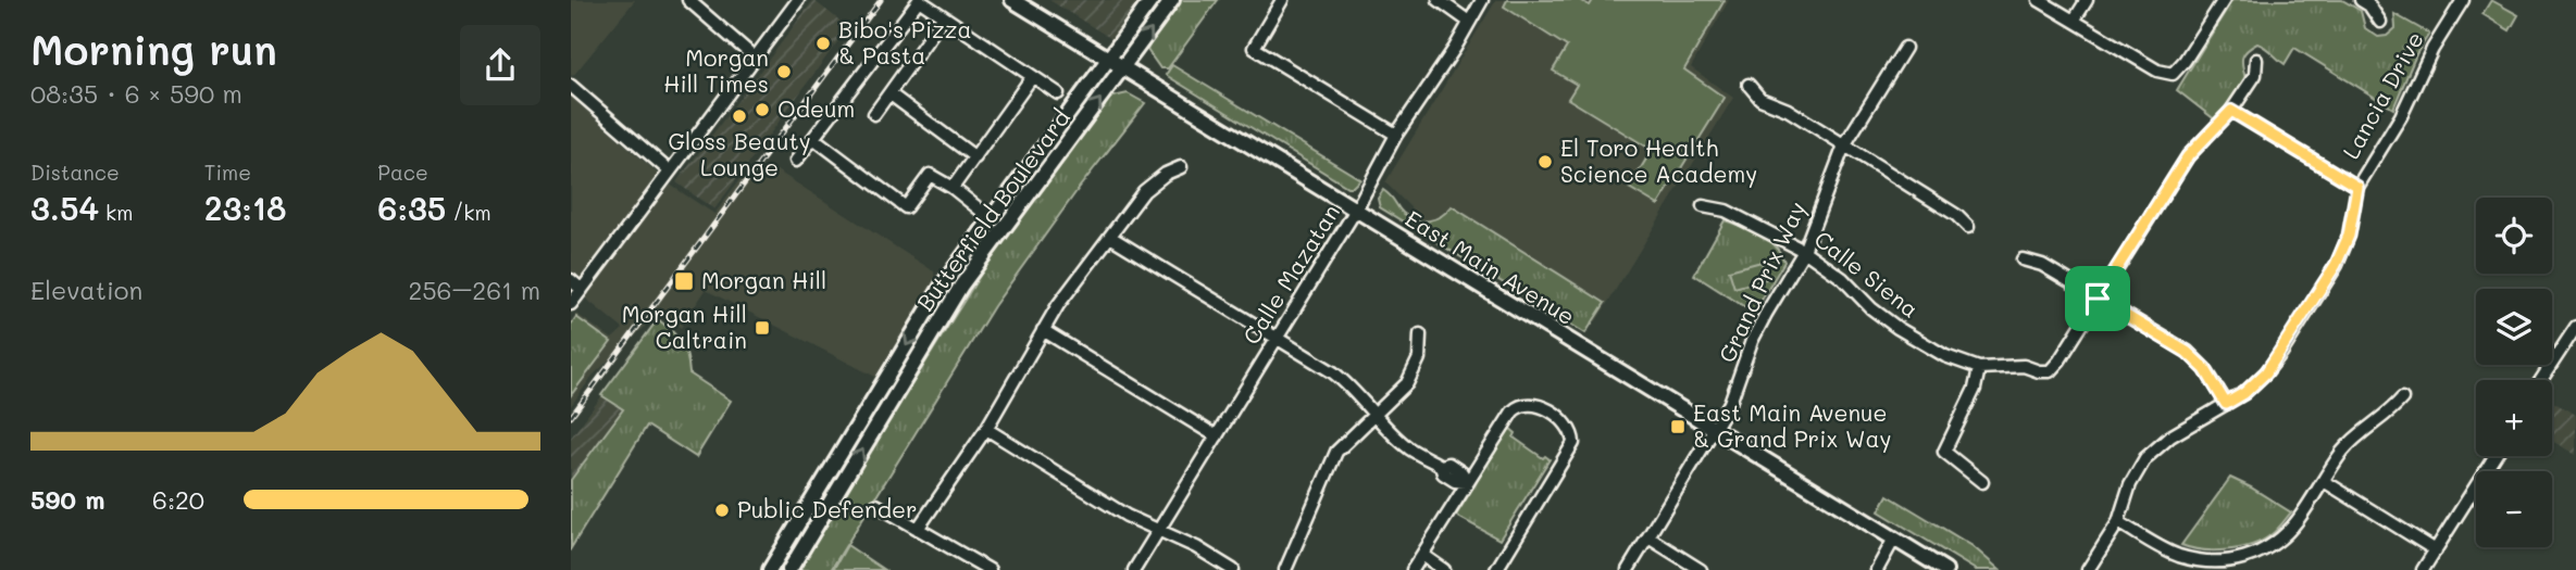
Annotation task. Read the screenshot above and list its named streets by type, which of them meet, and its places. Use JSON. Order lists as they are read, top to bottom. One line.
{"streets":{"main road":["Butterfield Boulevard","East Main Avenue"],"street":["Lancia Drive","Calle Mazatan","Calle Siena","Grand Prix Way"]},"crossings":[["Butterfield Boulevard","East Main Avenue"],["East Main Avenue","Calle Mazatan"],["East Main Avenue","Grand Prix Way"],["Calle Siena","Grand Prix Way"]],"places":{"other":["Bibo's Pizza & Pasta","Morgan Hill Times","Odeum","Gloss Beauty Lounge","El Toro Health Science Academy","Public Defender"],"transit":["Morgan Hill","Morgan Hill Caltrain","East Main Avenue & Grand Prix Way"]},"page":{"heading":["Morning run","08:35 · 6 × 590 m"],"stats":[["Distance","3.54 km"],["Time","23:18"],["Pace","6:35 /km"]],"map_buttons":["+","−"],"chart":["Elevation","256–261 m"],"list":[{"name":"590 m","note":"6:20"}]}}
